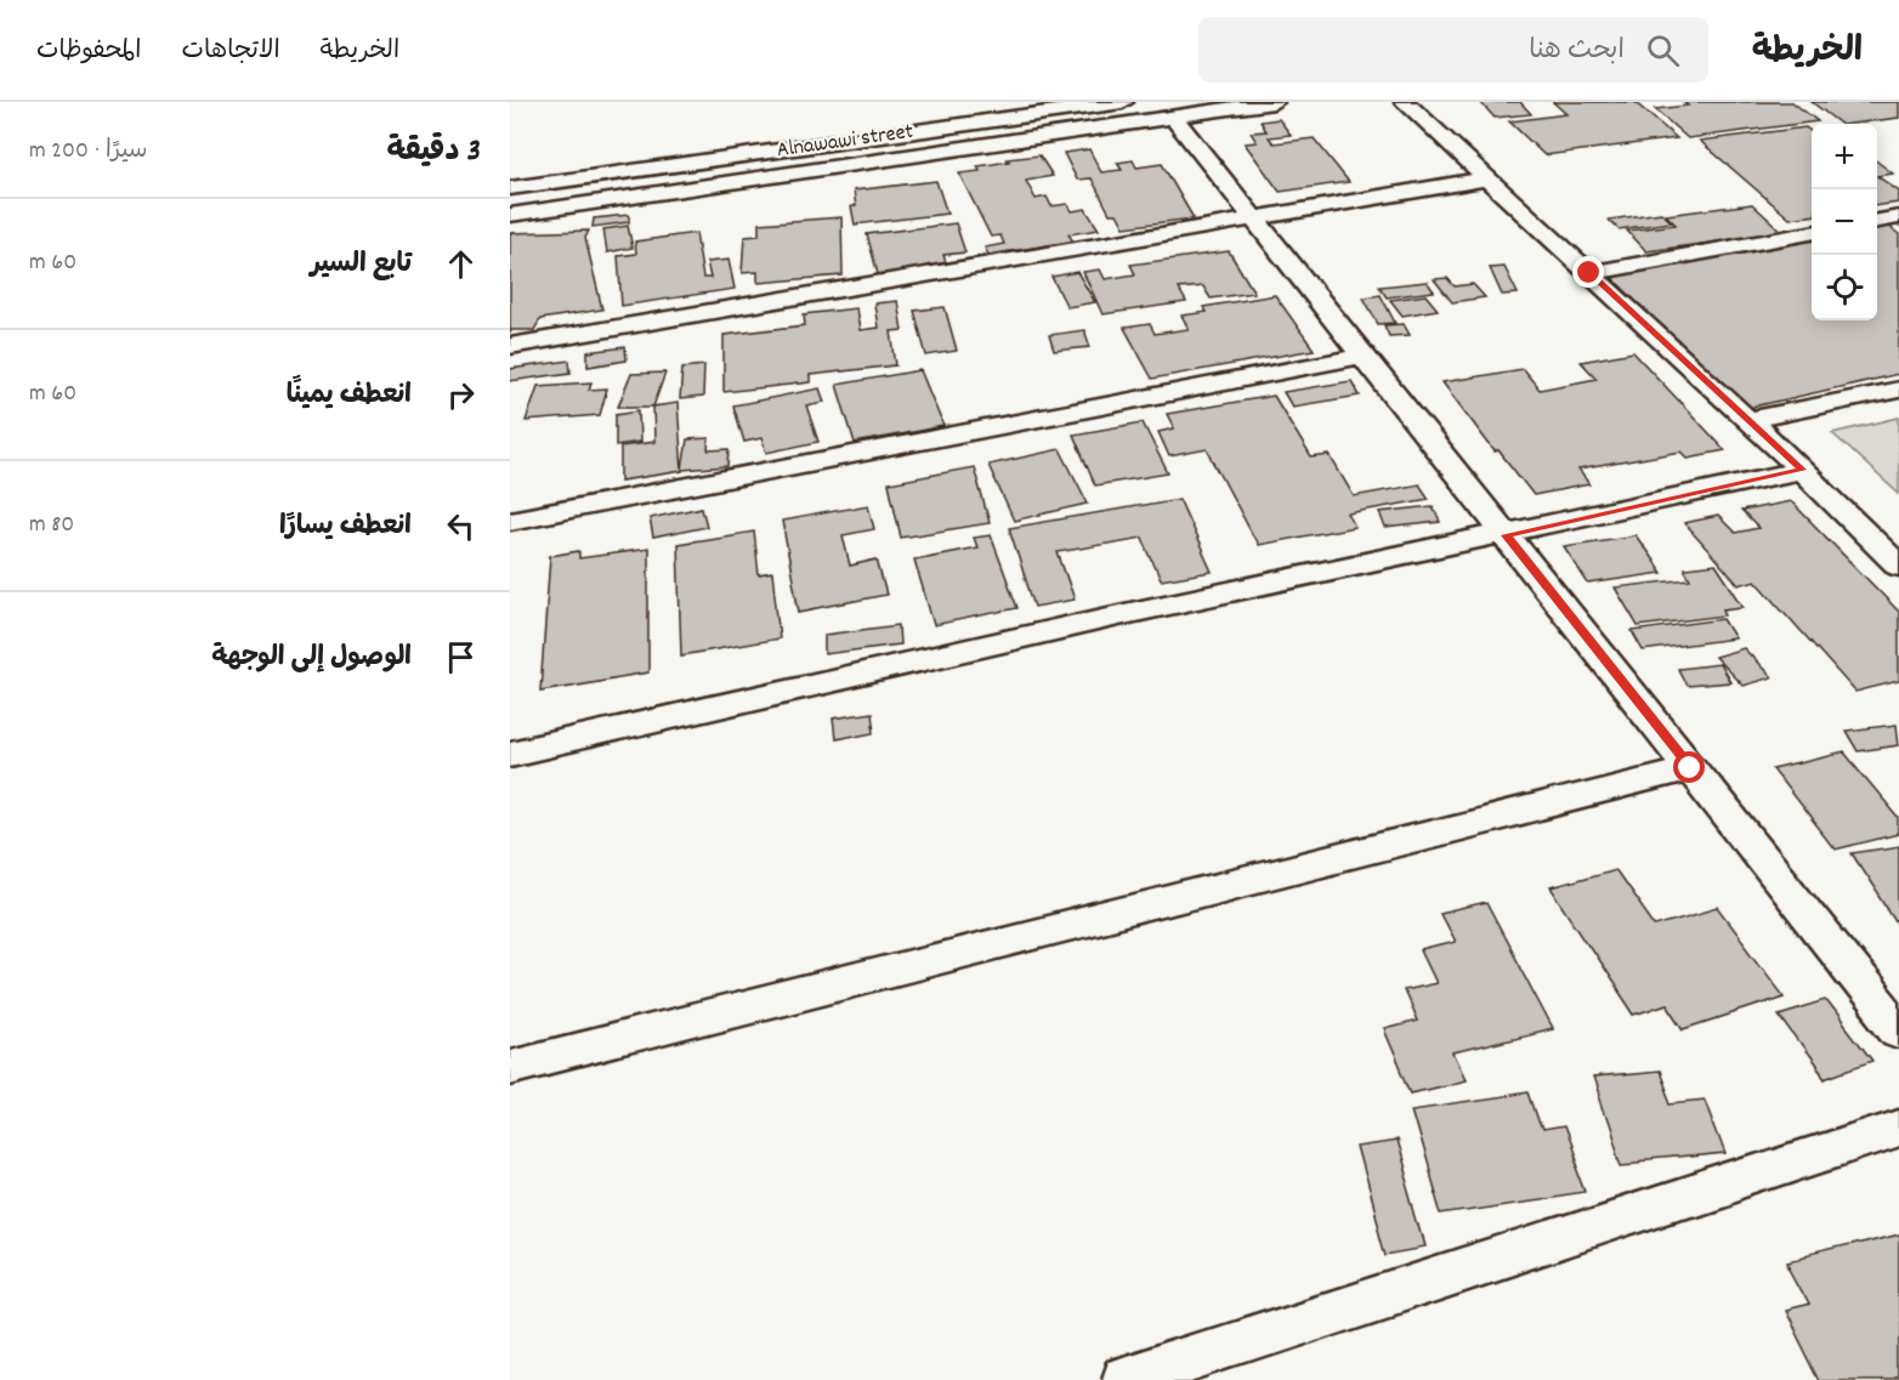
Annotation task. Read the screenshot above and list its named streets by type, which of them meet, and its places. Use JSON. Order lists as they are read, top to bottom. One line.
{"streets":{"street":["Alnawawi street"]},"page":{"header":"الخريطة","search":"ابحث هنا","nav":["الخريطة","الاتجاهات","المحفوظات"],"heading":["3 دقيقة","سيرًا · 200 m"],"map_buttons":["+","−"],"list":[["تابع السير","60 m"],["انعطف يمينًا","60 m"],["انعطف يسارًا","80 m"],"الوصول إلى الوجهة"]}}
